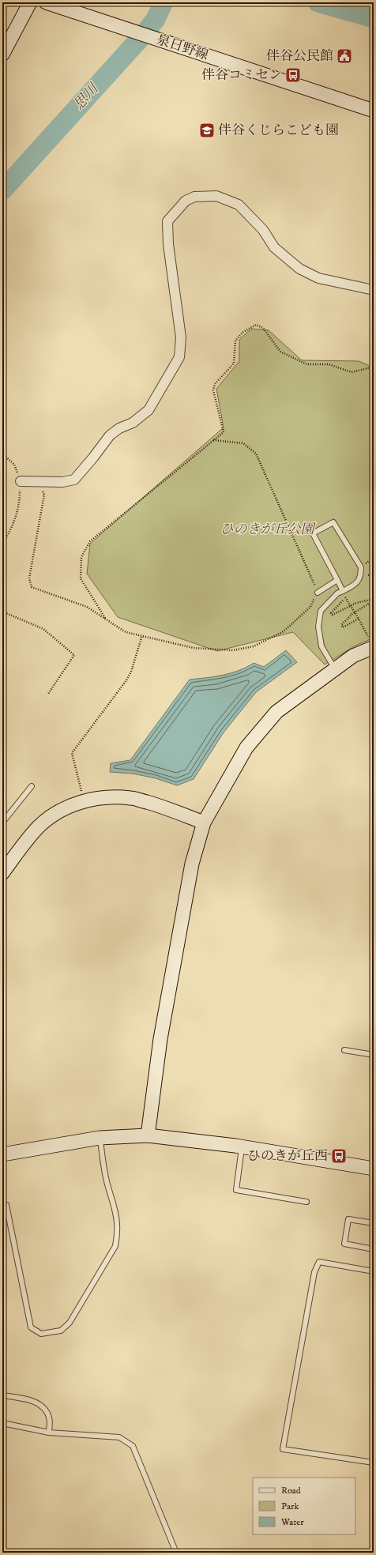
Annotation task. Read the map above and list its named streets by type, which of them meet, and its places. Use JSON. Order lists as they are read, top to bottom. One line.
{"streets":{"street":["泉日野線"]},"water":["思川"],"parks":["ひのきが丘公園"],"places":{"public building":["伴谷公民館"],"bus stop":["伴谷コミセン","ひのきが丘西"],"school or university":["伴谷くじらこども園"]},"legend":["Road","Park","Water"]}
